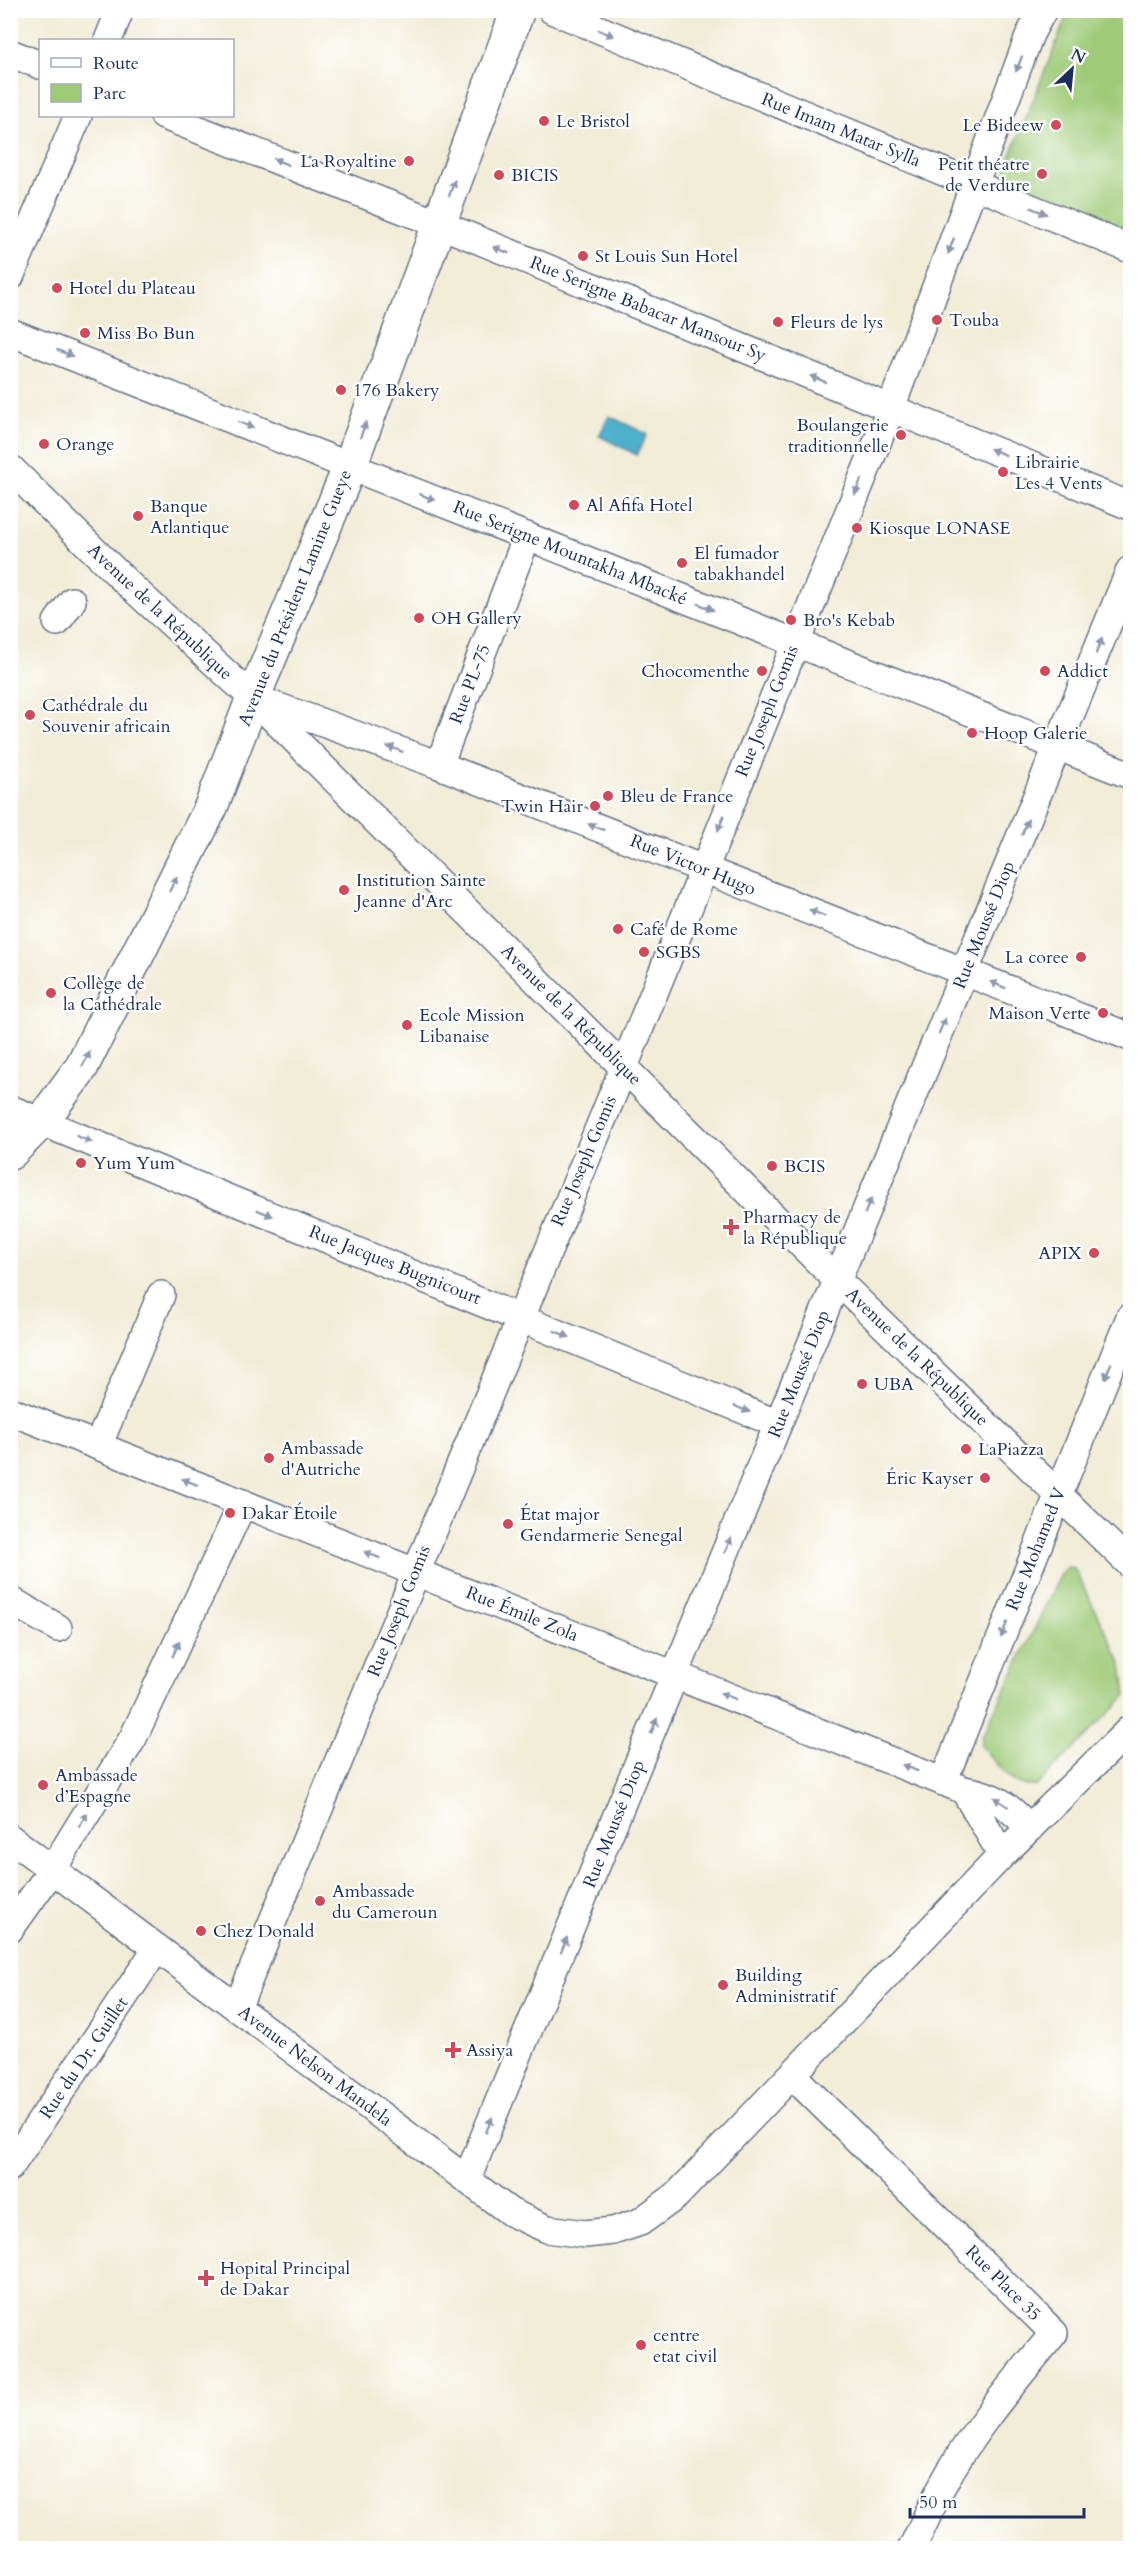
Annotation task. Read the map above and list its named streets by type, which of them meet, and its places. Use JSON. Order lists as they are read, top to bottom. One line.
{"streets":{"main road":["Avenue du Président Lamine Gueye"],"street":["Rue Imam Matar Sylla","Rue Serigne Babacar Mansour Sy","Rue Serigne Mountakha Mbacké","Avenue de la République","Rue PL-75","Rue Joseph Gomis","Rue Victor Hugo","Rue Moussé Diop","Rue Jacques Bugnicourt","Rue Mohamed V","Rue Émile Zola","Rue du Dr. Guillet","Avenue Nelson Mandela","Rue Place 35"]},"crossings":[["Rue Imam Matar Sylla","Rue Joseph Gomis"],["Rue Serigne Babacar Mansour Sy","Avenue du Président Lamine Gueye"],["Rue Serigne Babacar Mansour Sy","Rue Joseph Gomis"],["Rue Serigne Mountakha Mbacké","Avenue du Président Lamine Gueye"],["Rue Serigne Mountakha Mbacké","Rue PL-75"],["Rue Serigne Mountakha Mbacké","Rue Joseph Gomis"],["Rue Serigne Mountakha Mbacké","Rue Moussé Diop"],["Avenue du Président Lamine Gueye","Avenue de la République"],["Avenue du Président Lamine Gueye","Rue Victor Hugo"],["Avenue du Président Lamine Gueye","Rue Jacques Bugnicourt"],["Avenue de la République","Rue Joseph Gomis"],["Avenue de la République","Rue Victor Hugo"],["Avenue de la République","Rue Moussé Diop"],["Avenue de la République","Rue Mohamed V"],["Rue PL-75","Rue Victor Hugo"],["Rue Joseph Gomis","Rue Victor Hugo"],["Rue Joseph Gomis","Rue Jacques Bugnicourt"],["Rue Joseph Gomis","Rue Émile Zola"],["Rue Joseph Gomis","Avenue Nelson Mandela"],["Rue Victor Hugo","Rue Moussé Diop"],["Rue Moussé Diop","Rue Jacques Bugnicourt"],["Rue Moussé Diop","Rue Émile Zola"],["Rue Moussé Diop","Avenue Nelson Mandela"],["Rue Mohamed V","Rue Émile Zola"],["Rue Émile Zola","Avenue Nelson Mandela"],["Rue du Dr. Guillet","Avenue Nelson Mandela"],["Avenue Nelson Mandela","Rue Place 35"]],"one_way":["Rue Imam Matar Sylla","Rue Serigne Babacar Mansour Sy","Rue Serigne Mountakha Mbacké","Avenue du Président Lamine Gueye","Rue Joseph Gomis","Rue Victor Hugo","Rue Moussé Diop","Rue Jacques Bugnicourt","Rue Mohamed V","Rue Émile Zola"],"places":{"other":["Le Bristol","Le Bideew","La Royaltine","Petit théatre de Verdure","BICIS","St Louis Sun Hotel","Hotel du Plateau","Touba","Fleurs de lys","Miss Bo Bun","176 Bakery","Boulangerie traditionnelle","Orange","Librairie Les 4 Vents","Al Afifa Hotel","Banque Atlantique","Kiosque LONASE","El fumador tabakhandel","OH Gallery","Bro's Kebab","Chocomenthe","Addict","Cathédrale du Souvenir africain","Hoop Galerie","Bleu de France","Twin Hair","Institution Sainte Jeanne d'Arc","Café de Rome","SGBS","La coree","Collège de la Cathédrale","Maison Verte","Ecole Mission Libanaise","Yum Yum","BCIS","APIX","UBA","LaPiazza","Ambassade d'Autriche","Éric Kayser","Dakar Étoile","État major Gendarmerie Senegal","Ambassade d’Espagne","Ambassade du Cameroun","Chez Donald","Building Administratif","centre etat civil"],"health":["Pharmacy de la République","Assiya","Hopital Principal de Dakar"]},"legend":["Route","Parc"],"scale_bar":"50 m","north":"top right"}
